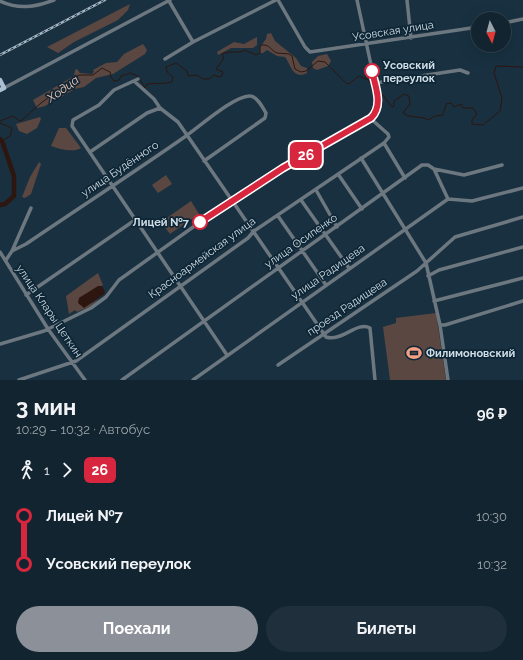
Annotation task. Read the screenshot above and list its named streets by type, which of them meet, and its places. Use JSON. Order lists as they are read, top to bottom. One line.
{"streets":{"street":["Усовская улица","улица Будённого","улица Осипенко","Красноармейская улица","улица Радищева","проезд Радищева","улица Клары Цеткин"]},"crossings":[["улица Будённого","улица Клары Цеткин"],["Красноармейская улица","улица Клары Цеткин"]],"water":["Ходца"],"places":{"other":["Усовский переулок","Лицей №7"],"sports":["Филимоновский"]},"lines":["bus line 26"],"north":"bottom","page":{"on_map":"26","heading":["3 мин","10:29 – 10:32 · Автобус","96 ₽"],"legs":["1","26"],"list":[{"name":"Лицей №7","value":"10:30"},{"name":"Усовский переулок","value":"10:32"}],"buttons":["Поехали","Билеты"]}}
